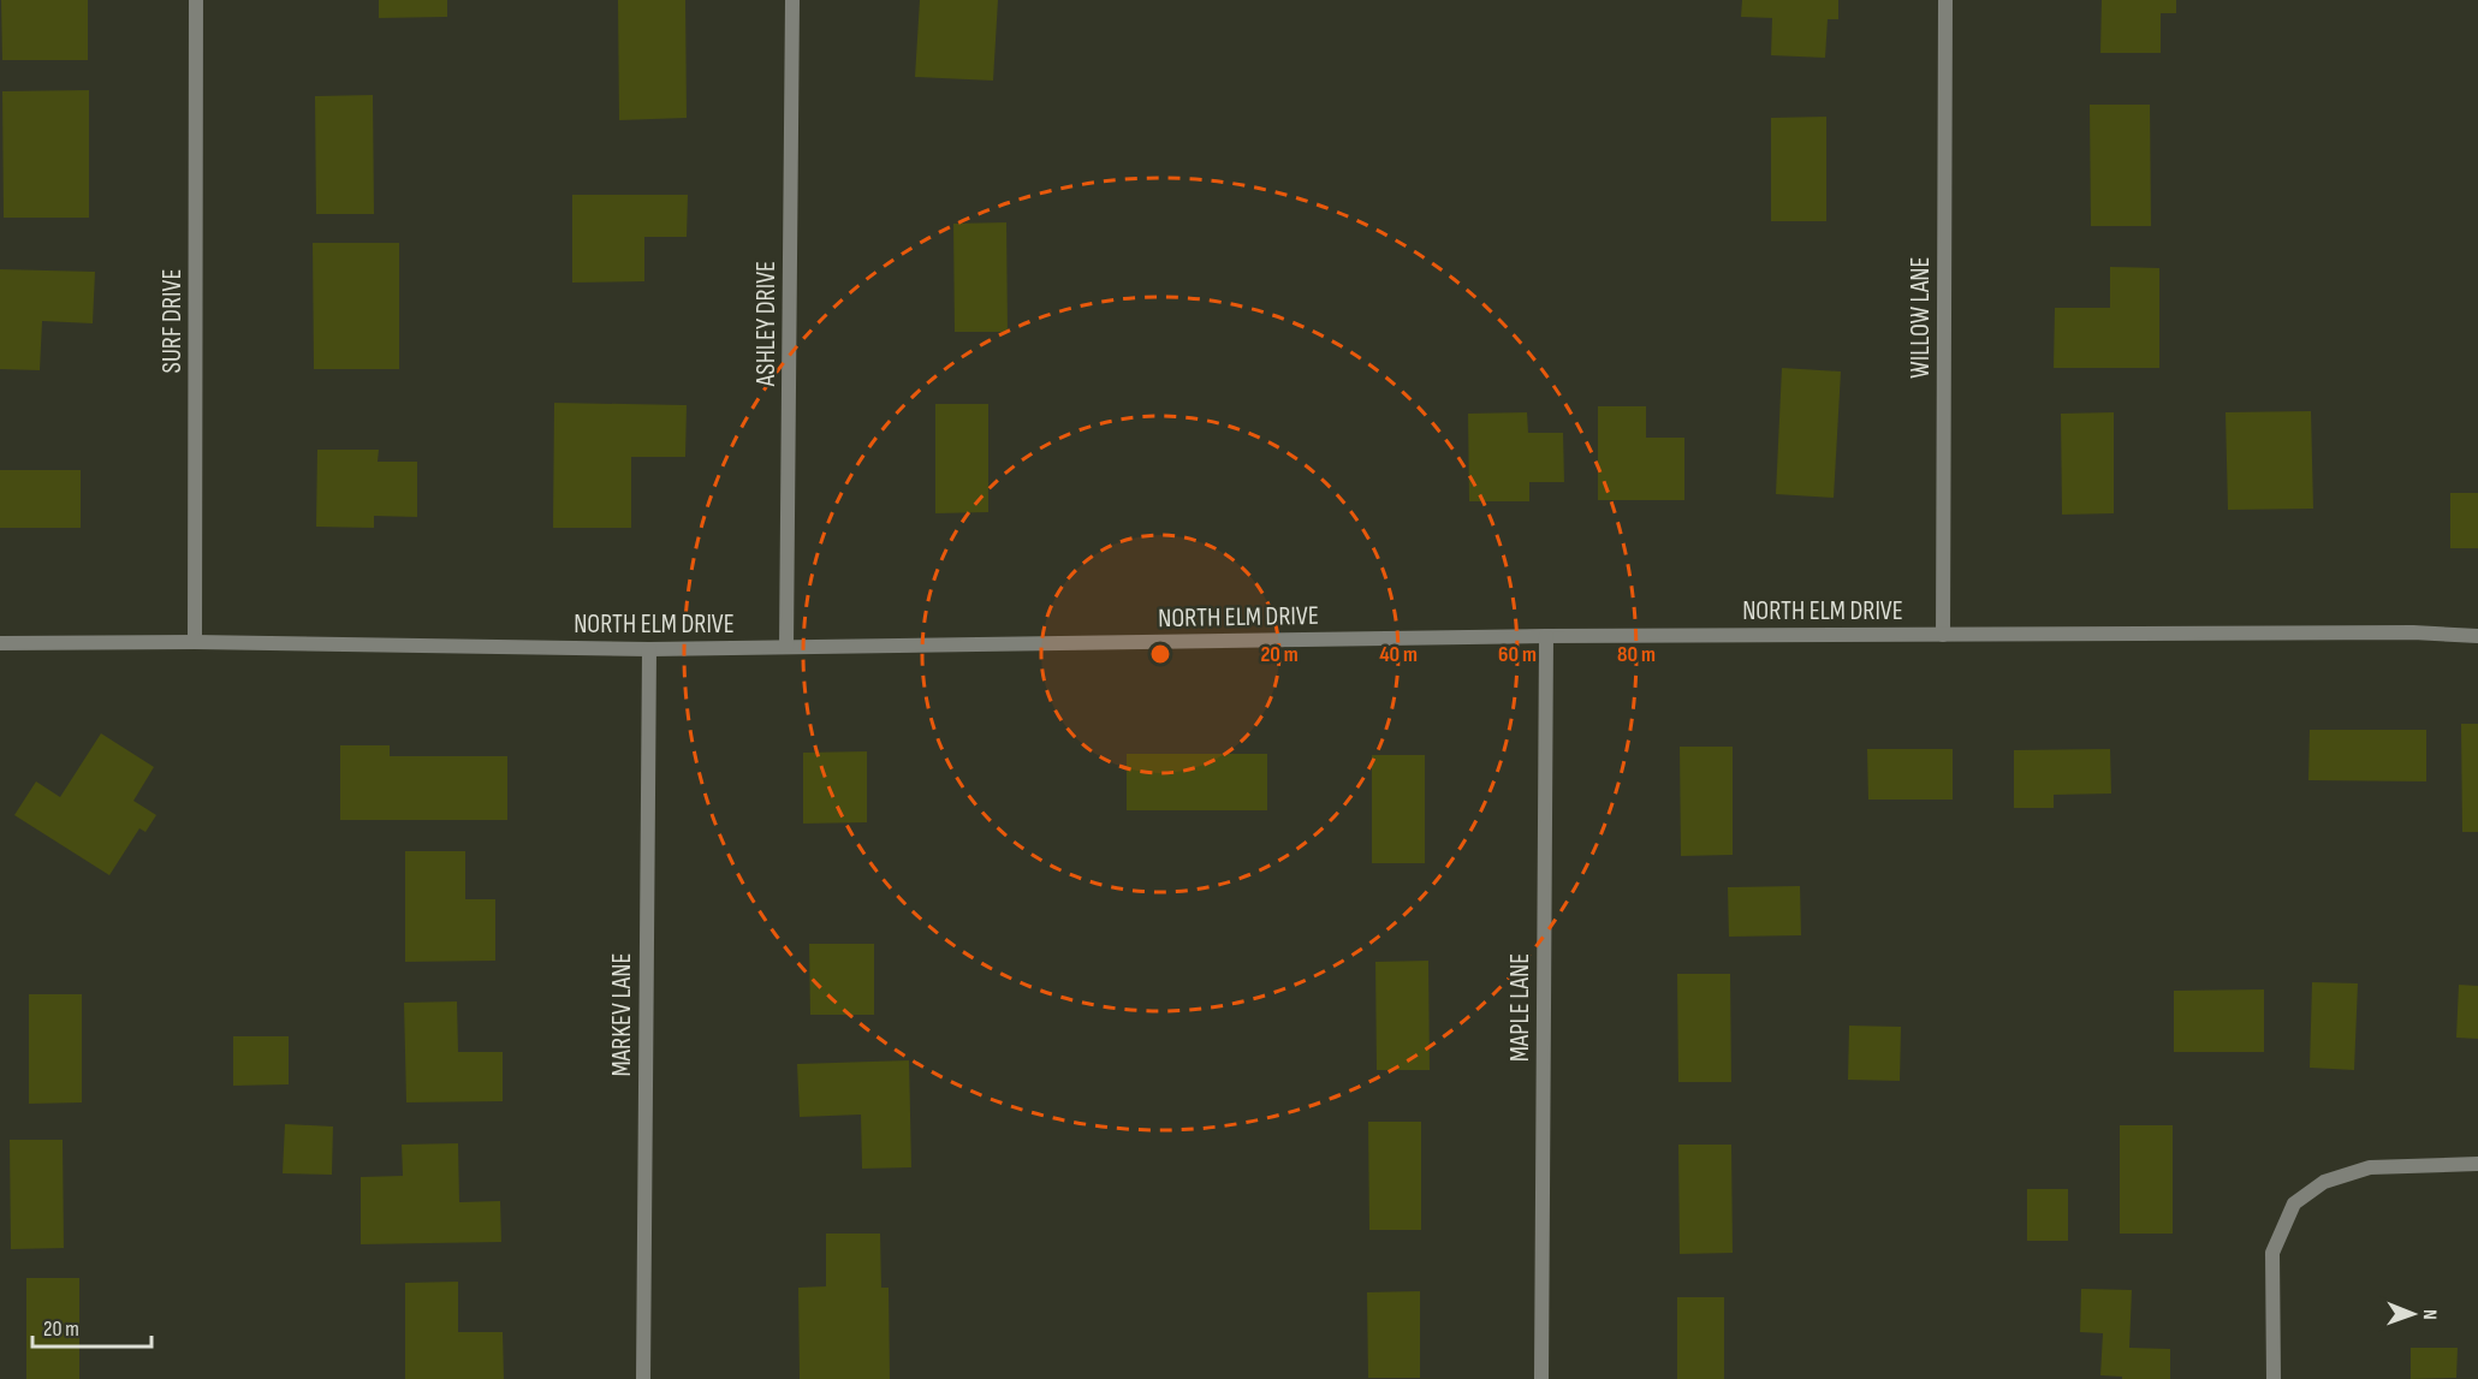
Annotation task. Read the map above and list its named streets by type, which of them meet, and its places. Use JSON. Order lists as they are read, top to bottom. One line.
{"streets":{"street":["WILLOW LANE","SURF DRIVE","ASHLEY DRIVE","NORTH ELM DRIVE","MAPLE LANE","MARKEV LANE"]},"crossings":[["WILLOW LANE","NORTH ELM DRIVE"],["SURF DRIVE","NORTH ELM DRIVE"],["ASHLEY DRIVE","NORTH ELM DRIVE"],["NORTH ELM DRIVE","MAPLE LANE"],["NORTH ELM DRIVE","MARKEV LANE"]],"scale_bar":"20 m","north":"right","rings":["20 m","40 m","60 m","80 m"]}
